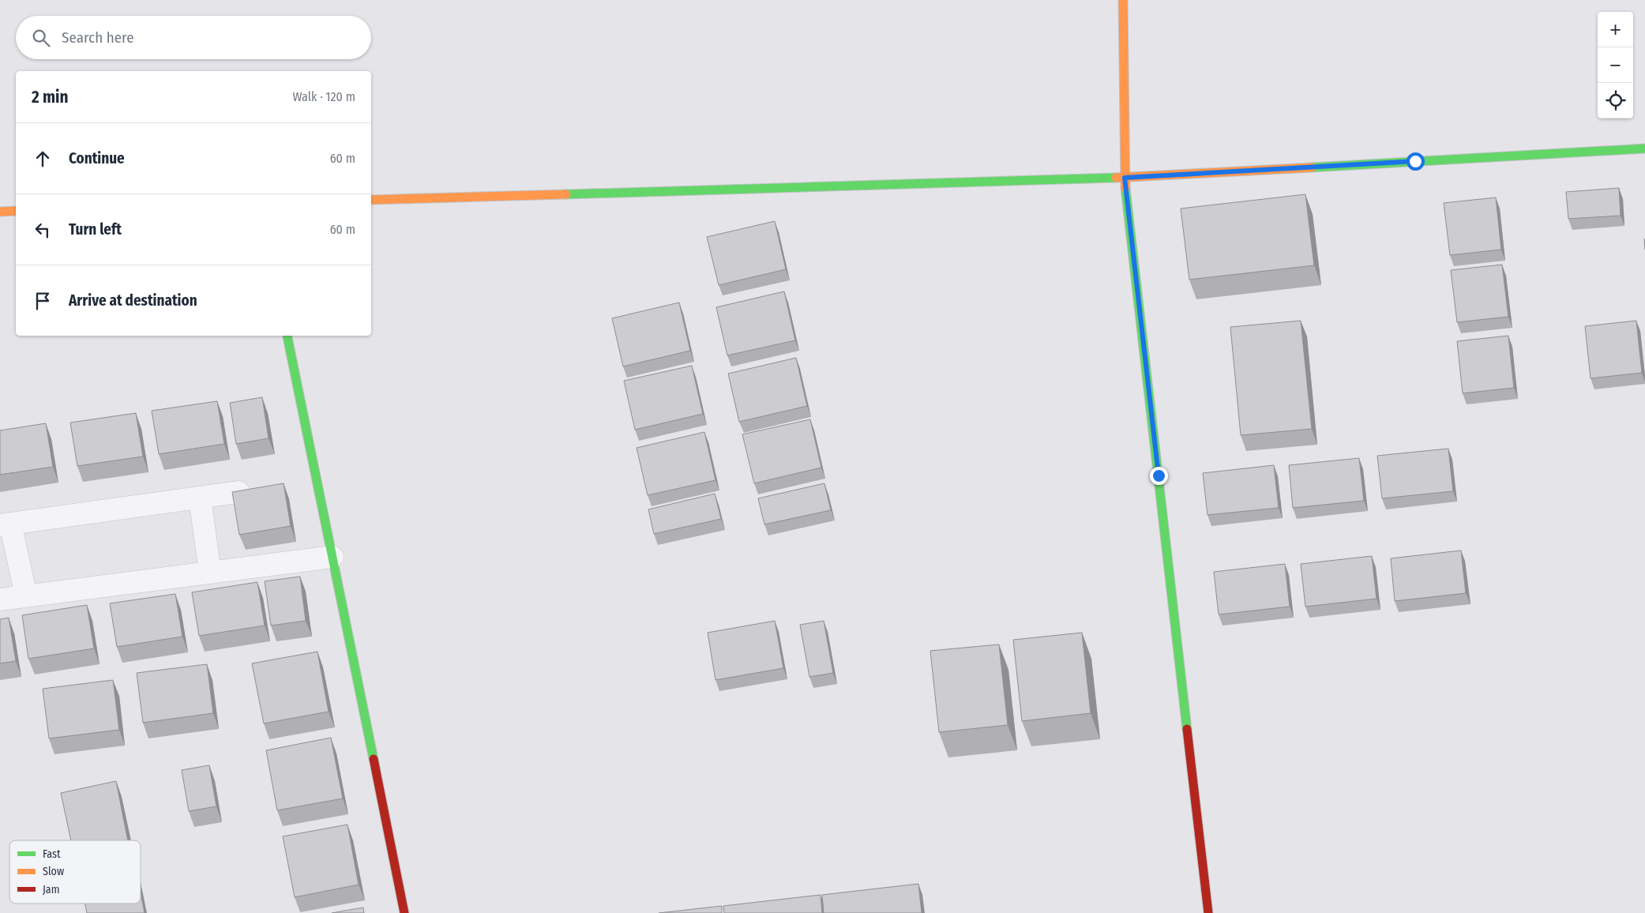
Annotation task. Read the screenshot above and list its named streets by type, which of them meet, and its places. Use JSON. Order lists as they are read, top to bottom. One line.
{"legend":["Fast","Slow","Jam"],"page":{"map_buttons":["+","−"],"search":"Search here","heading":["2 min","Walk · 120 m"],"list":[["Continue","60 m"],["Turn left","60 m"],"Arrive at destination"]}}
